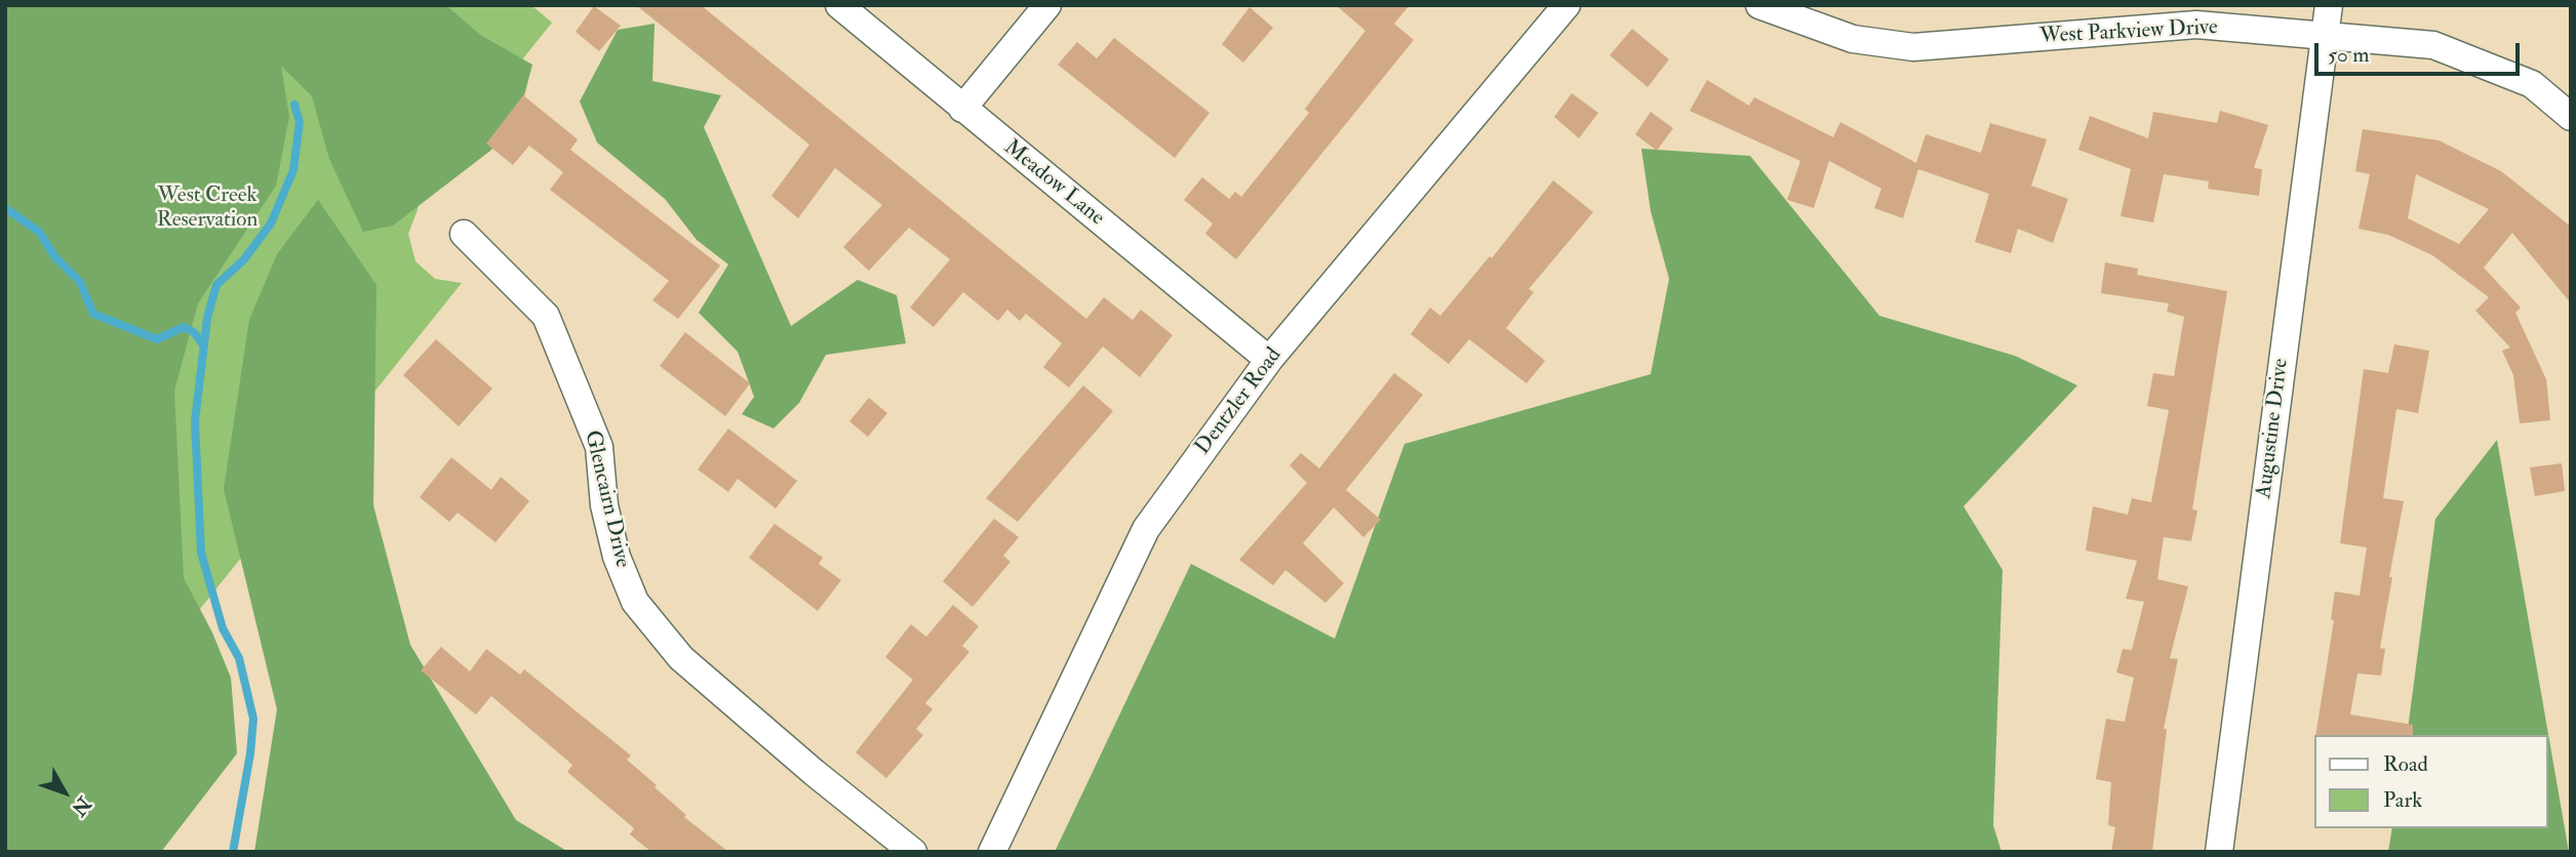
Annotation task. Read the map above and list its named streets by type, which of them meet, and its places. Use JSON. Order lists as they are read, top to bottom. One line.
{"streets":{"street":["West Parkview Drive","Meadow Lane","Dentzler Road","Augustine Drive","Glencairn Drive"]},"crossings":[["West Parkview Drive","Augustine Drive"],["Meadow Lane","Dentzler Road"]],"parks":["West Creek Reservation"],"legend":["Road","Park"],"scale_bar":"50 m","north":"bottom right"}
